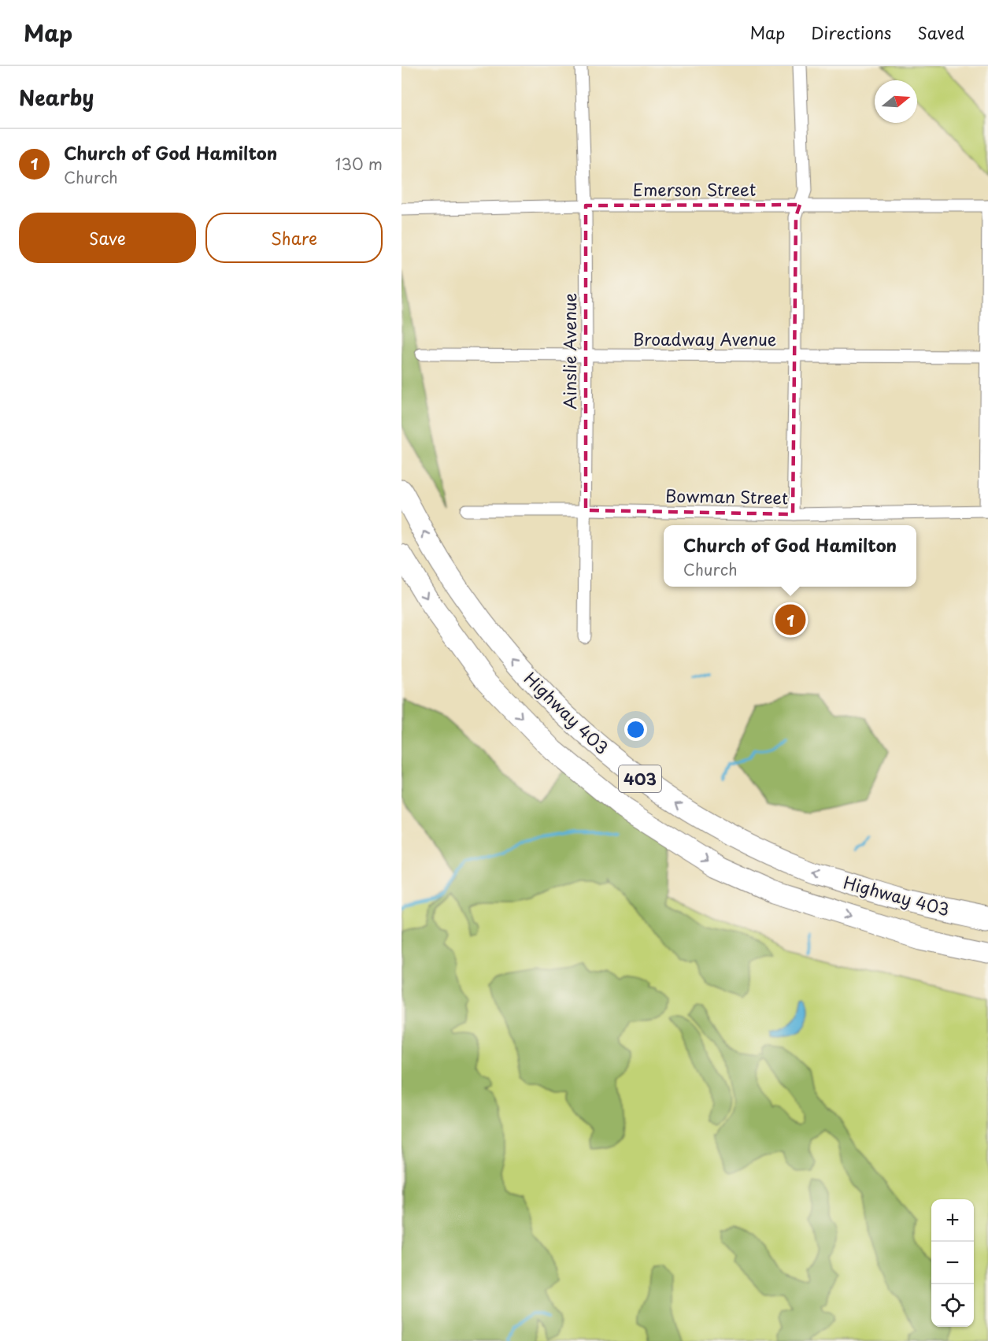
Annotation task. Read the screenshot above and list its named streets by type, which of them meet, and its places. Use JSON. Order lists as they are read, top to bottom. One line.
{"streets":{"highway":["Highway 403","403"],"street":["Emerson Street","Broadway Avenue","Ainslie Avenue","Bowman Street"]},"crossings":[["Emerson Street","Ainslie Avenue"],["Broadway Avenue","Ainslie Avenue"],["Ainslie Avenue","Bowman Street"]],"north":"right","page":{"header":"Map","nav":["Map","Directions","Saved"],"heading":"Nearby","list":[{"mark":"1","name":"Church of God Hamilton","note":"Church","value":"130 m"}],"buttons":["Save","Share"],"popup":["Church of God Hamilton","Church"],"pins":"1","map_buttons":["+","−"]}}
